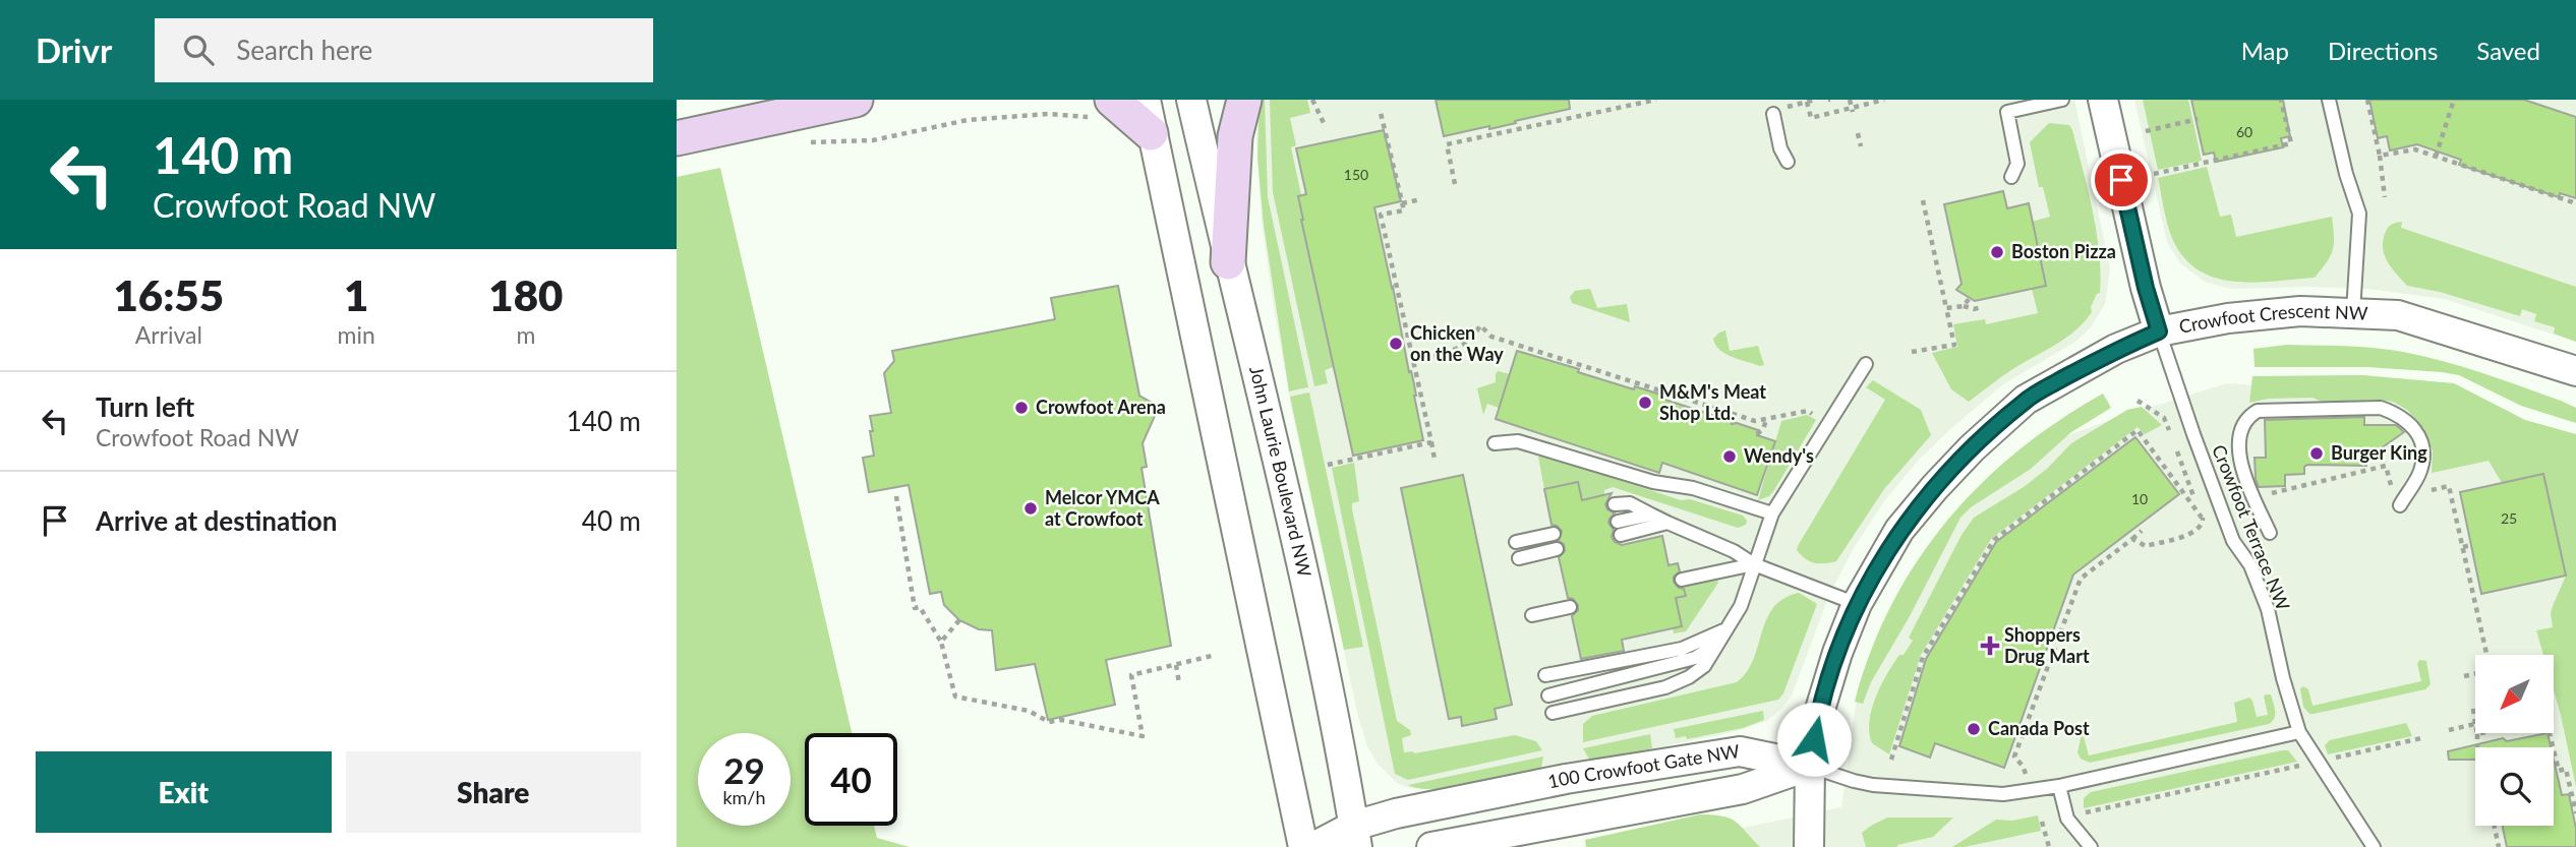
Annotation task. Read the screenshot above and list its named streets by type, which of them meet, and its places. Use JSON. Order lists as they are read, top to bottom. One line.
{"streets":{"street":["Crowfoot Crescent NW","John Laurie Boulevard NW","100 Crowfoot Gate NW"],"lane":["Crowfoot Terrace NW"]},"crossings":[["Crowfoot Crescent NW","Crowfoot Terrace NW"],["Crowfoot Crescent NW","100 Crowfoot Gate NW"],["John Laurie Boulevard NW","100 Crowfoot Gate NW"]],"places":{"other":["Boston Pizza","Chicken on the Way","M&M's Meat Shop Ltd.","Crowfoot Arena","Burger King","Wendy's","Melcor YMCA at Crowfoot","Canada Post"],"health":["Shoppers Drug Mart"]},"house_numbers":["60","150","10","25"],"north":"bottom left","page":{"header":"Drivr","search":"Search here","nav":["Map","Directions","Saved"],"turn":["140 m","Crowfoot Road NW"],"eta":["16:55","Arrival","1","min","180","m"],"list":[{"name":"Turn left","note":"Crowfoot Road NW","value":"140 m"},{"name":"Arrive at destination","value":"40 m"}],"speed":"29 km/h","limit":"40","buttons":["Exit","Share"]}}
